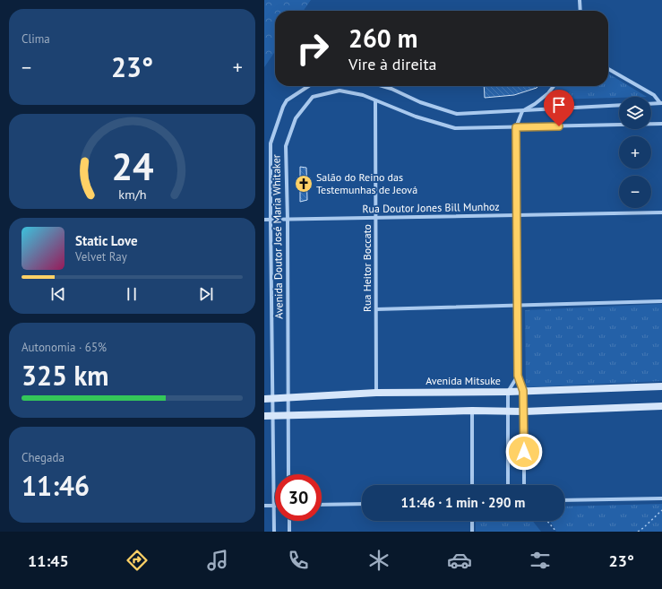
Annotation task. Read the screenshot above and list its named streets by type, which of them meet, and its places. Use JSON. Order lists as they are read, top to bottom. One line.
{"streets":{"main road":["Avenida Mitsuke"],"street":["Rua Doutor Jones Bill Munhoz","Avenida Doutor José Maria Whitaker","Rua Heitor Boccato"]},"crossings":[["Rua Doutor Jones Bill Munhoz","Avenida Doutor José Maria Whitaker"],["Rua Doutor Jones Bill Munhoz","Rua Heitor Boccato"],["Avenida Doutor José Maria Whitaker","Rua Heitor Boccato"],["Avenida Doutor José Maria Whitaker","Avenida Mitsuke"],["Rua Heitor Boccato","Avenida Mitsuke"]],"places":{"church":["Salão do Reino das Testemunhas de Jeová"]},"page":{"tile":["Clima",["Autonomia · 65%","325 km"],["Chegada","11:46"]],"turn":["260 m","Vire à direita"],"heat":["−","23°","+"],"map_buttons":["+","−"],"song":["Static Love","Velvet Ray"],"limit":"30","trip":"11:46 · 1 min · 290 m","tabs":["11:45","23°"],"gauge":["24","km/h"]}}
